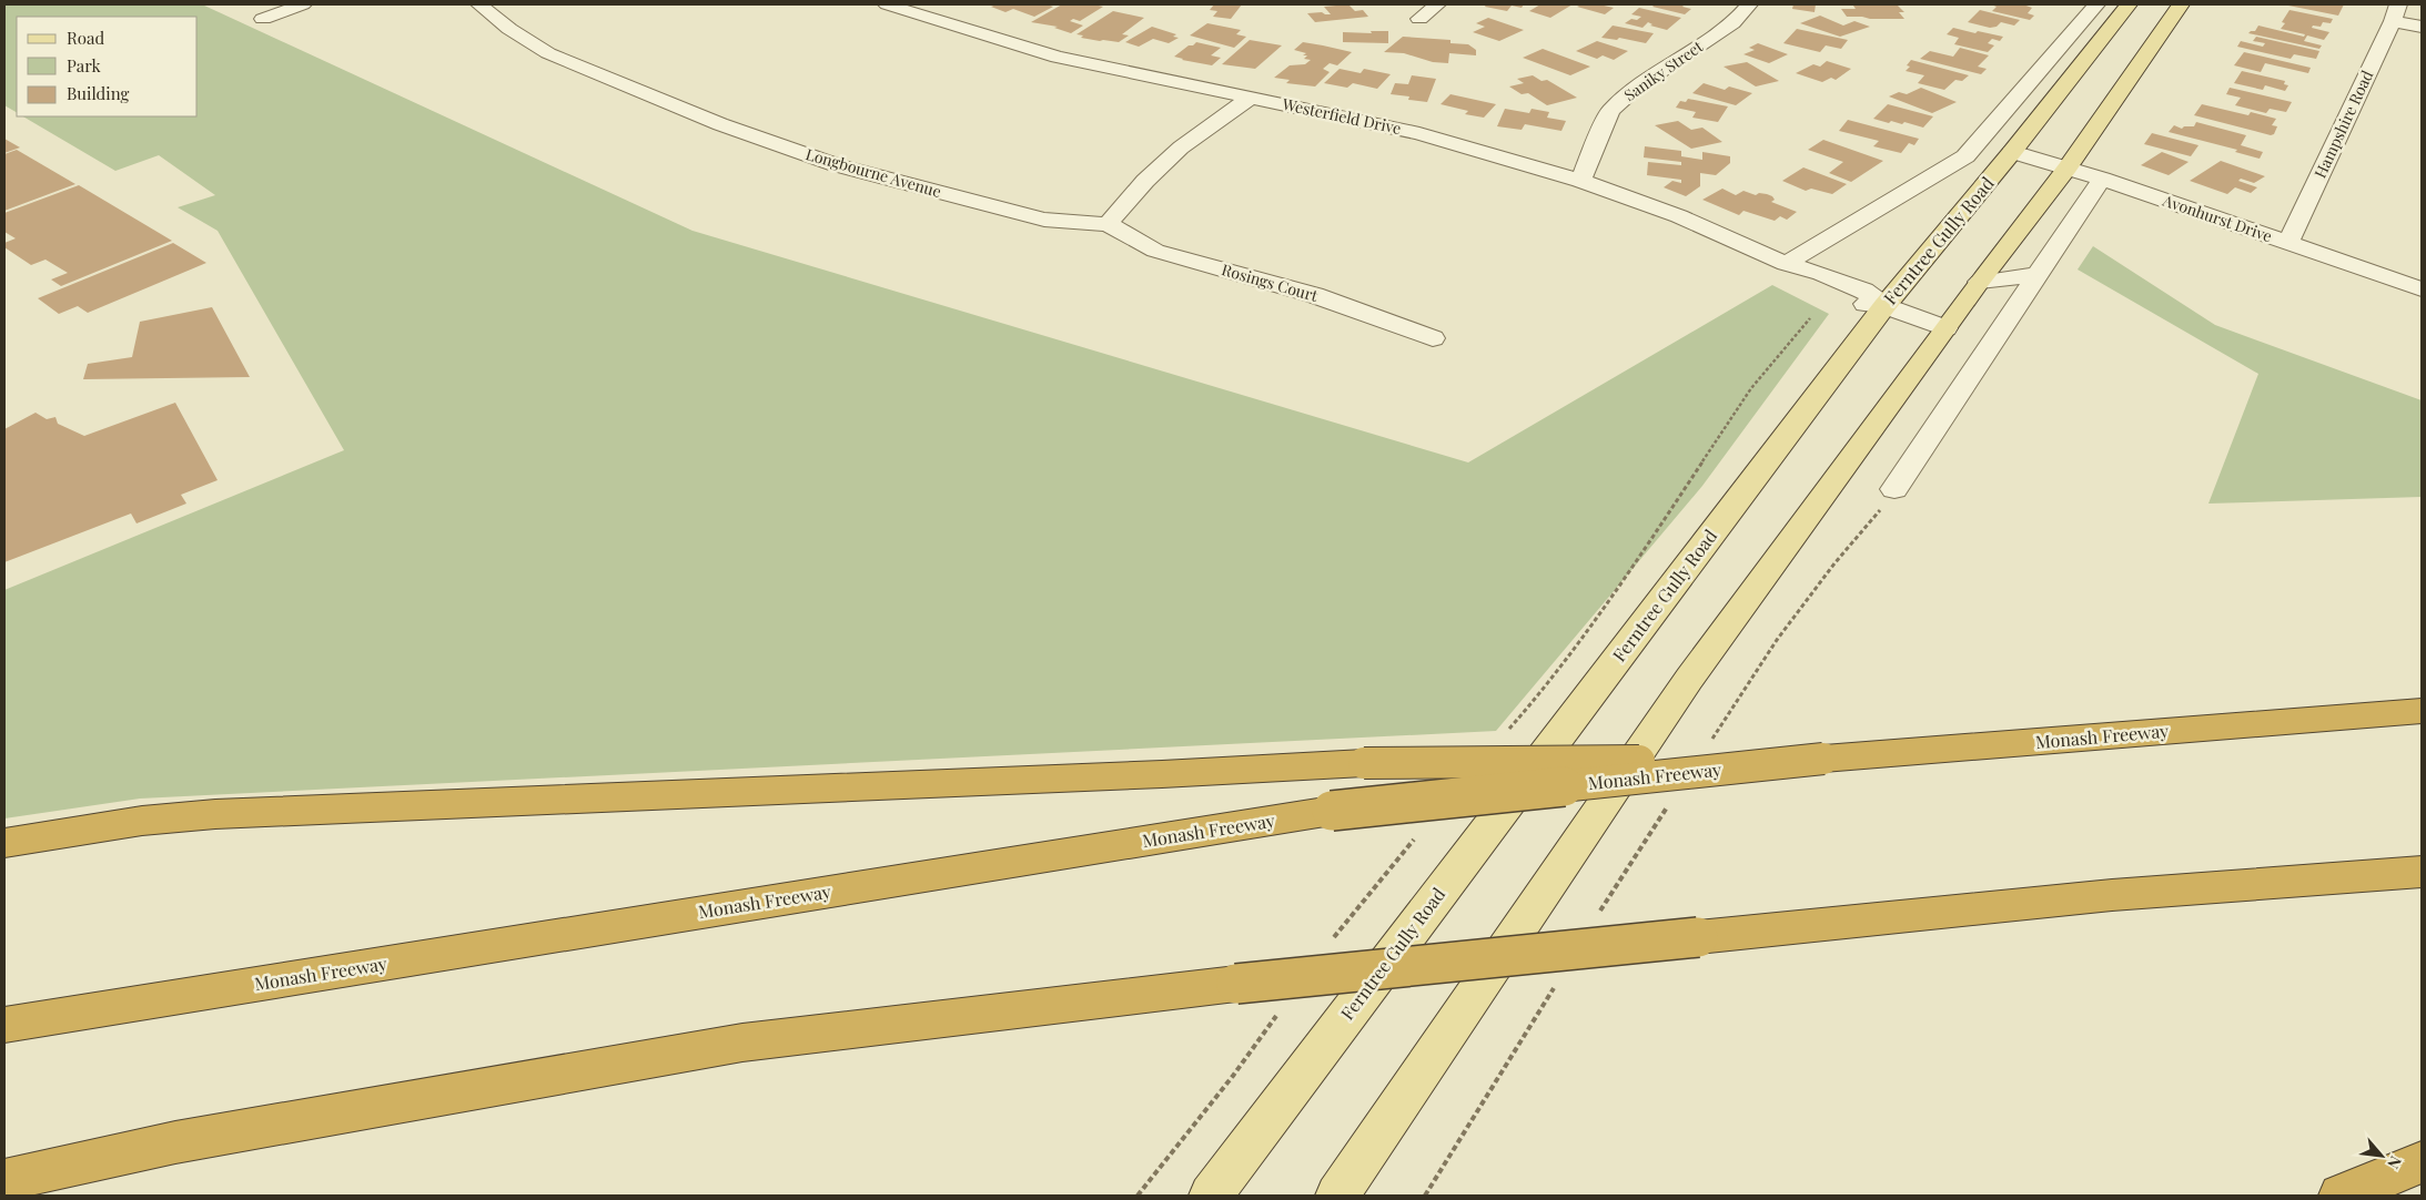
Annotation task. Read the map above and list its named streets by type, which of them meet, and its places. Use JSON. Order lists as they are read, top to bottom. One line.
{"streets":{"highway":["Monash Freeway"],"main road":["Ferntree Gully Road"],"street":["Saniky Street","Westerfield Drive","Hampshire Road","Longbourne Avenue","Avonhurst Drive","Rosings Court"]},"crossings":[["Saniky Street","Westerfield Drive"],["Westerfield Drive","Ferntree Gully Road"],["Hampshire Road","Avonhurst Drive"],["Longbourne Avenue","Rosings Court"],["Avonhurst Drive","Ferntree Gully Road"]],"legend":["Road","Park","Building"],"north":"bottom right"}
